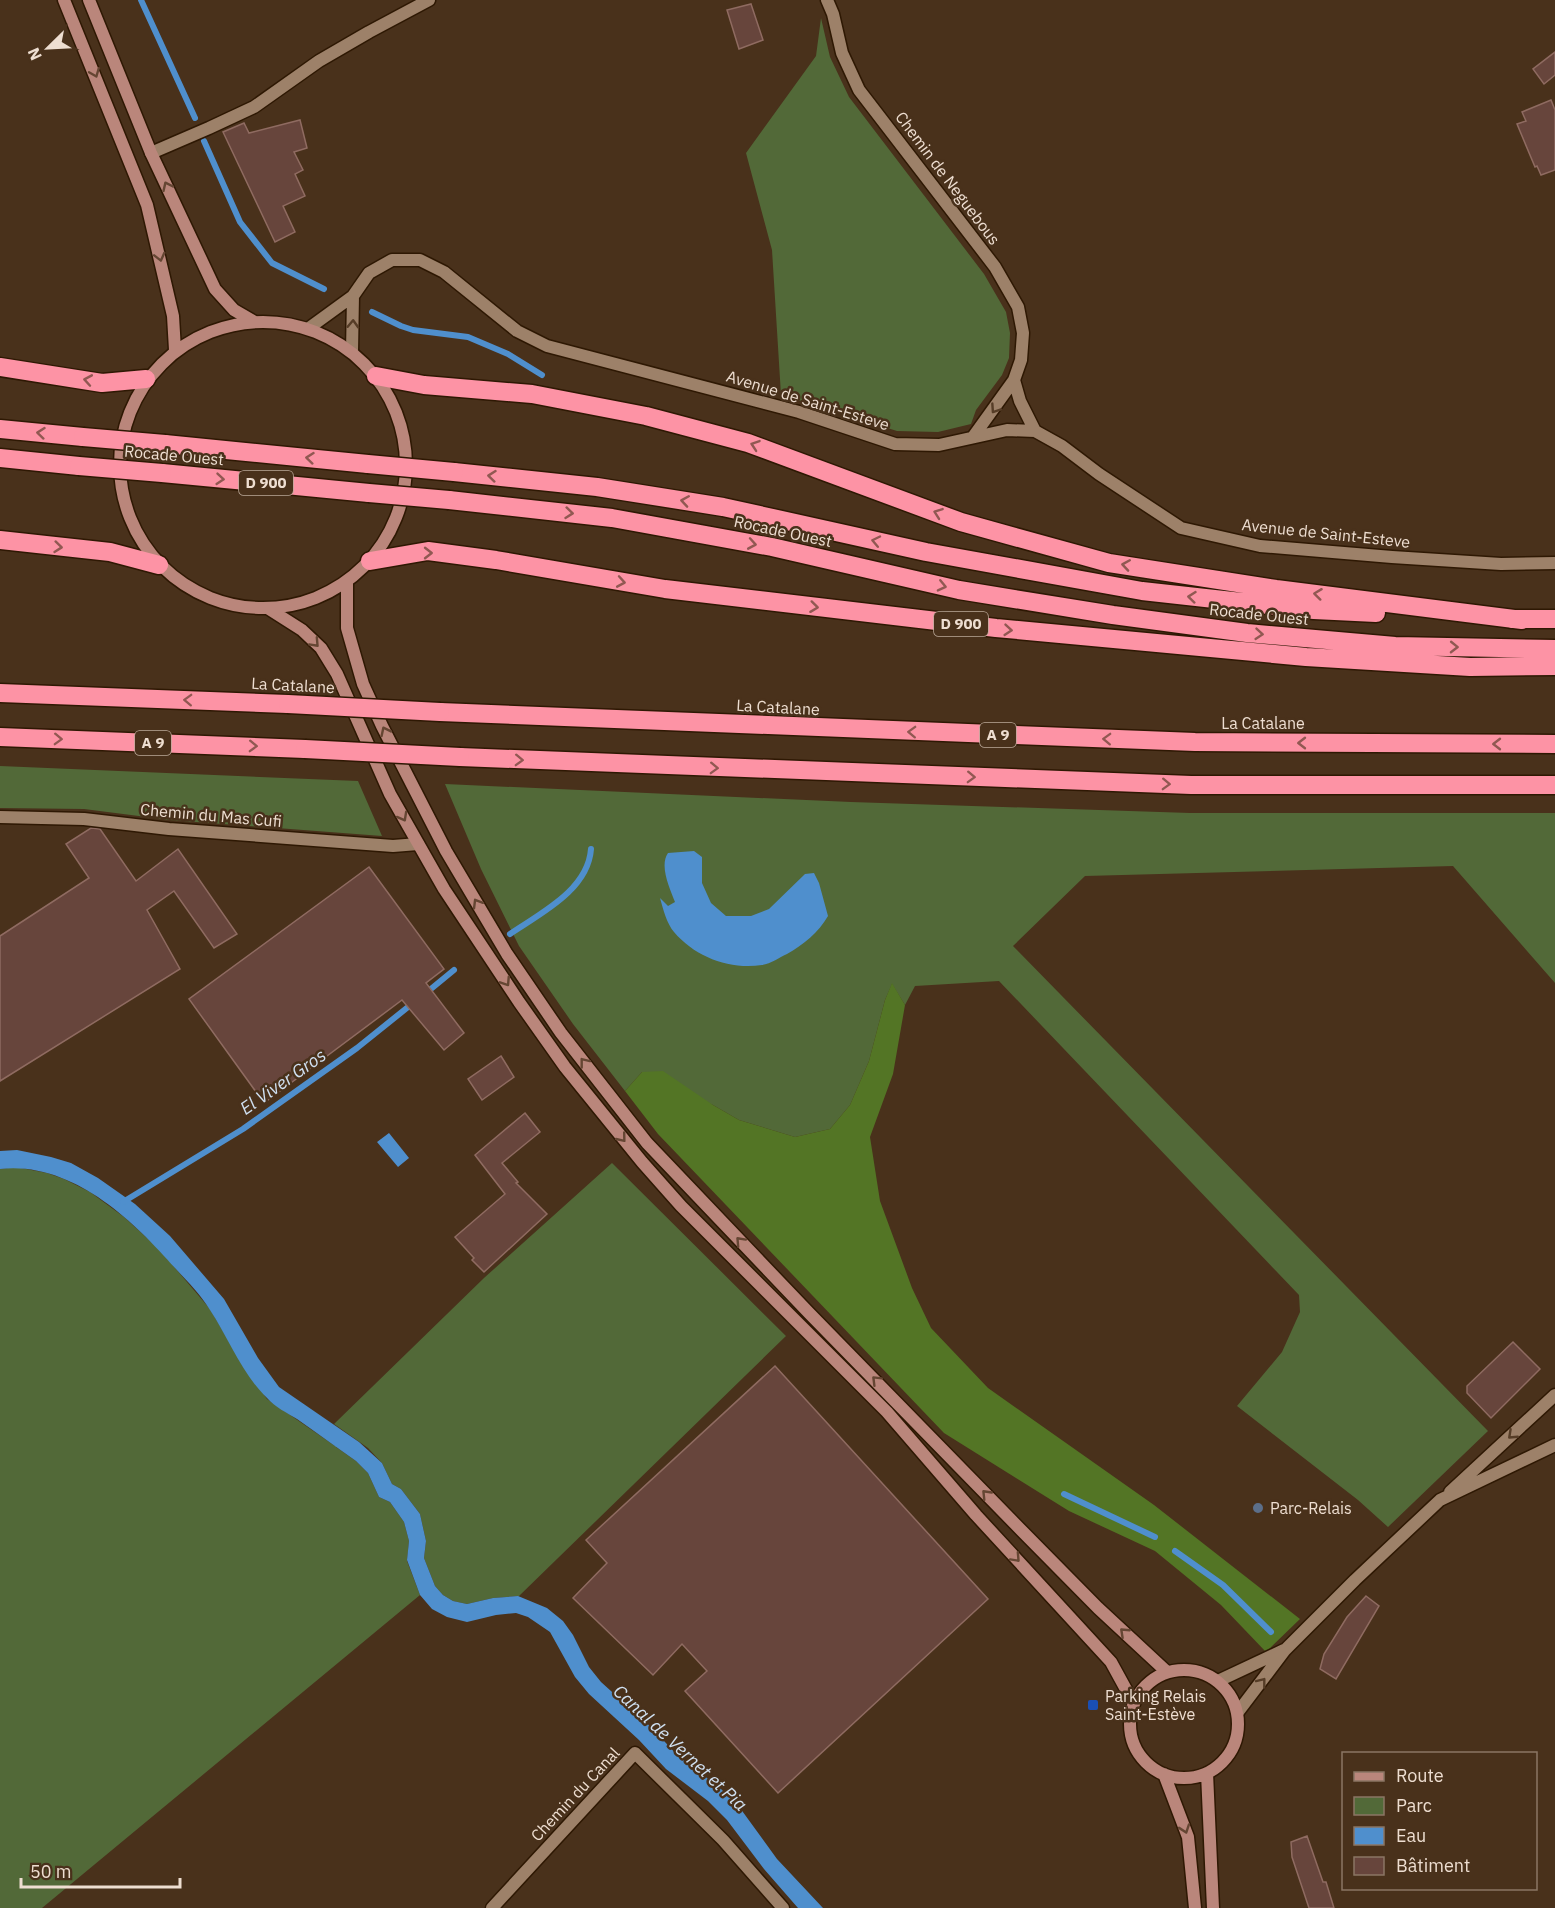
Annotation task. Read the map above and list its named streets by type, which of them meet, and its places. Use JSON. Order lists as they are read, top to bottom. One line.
{"streets":{"highway":["Rocade Ouest","D 900","La Catalane","A 9"],"street":["Chemin de Neguebous","Avenue de Saint-Esteve","Chemin du Mas Cufi","Chemin du Canal"]},"crossings":[["Rocade Ouest","D 900"]],"water":["El Viver Gros","Canal de Vernet et Pia"],"places":{"other":["Parc-Relais"],"transit":["Parking Relais Saint-Estève"]},"legend":["Route","Parc","Eau","Bâtiment"],"scale_bar":"50 m","north":"bottom left"}
